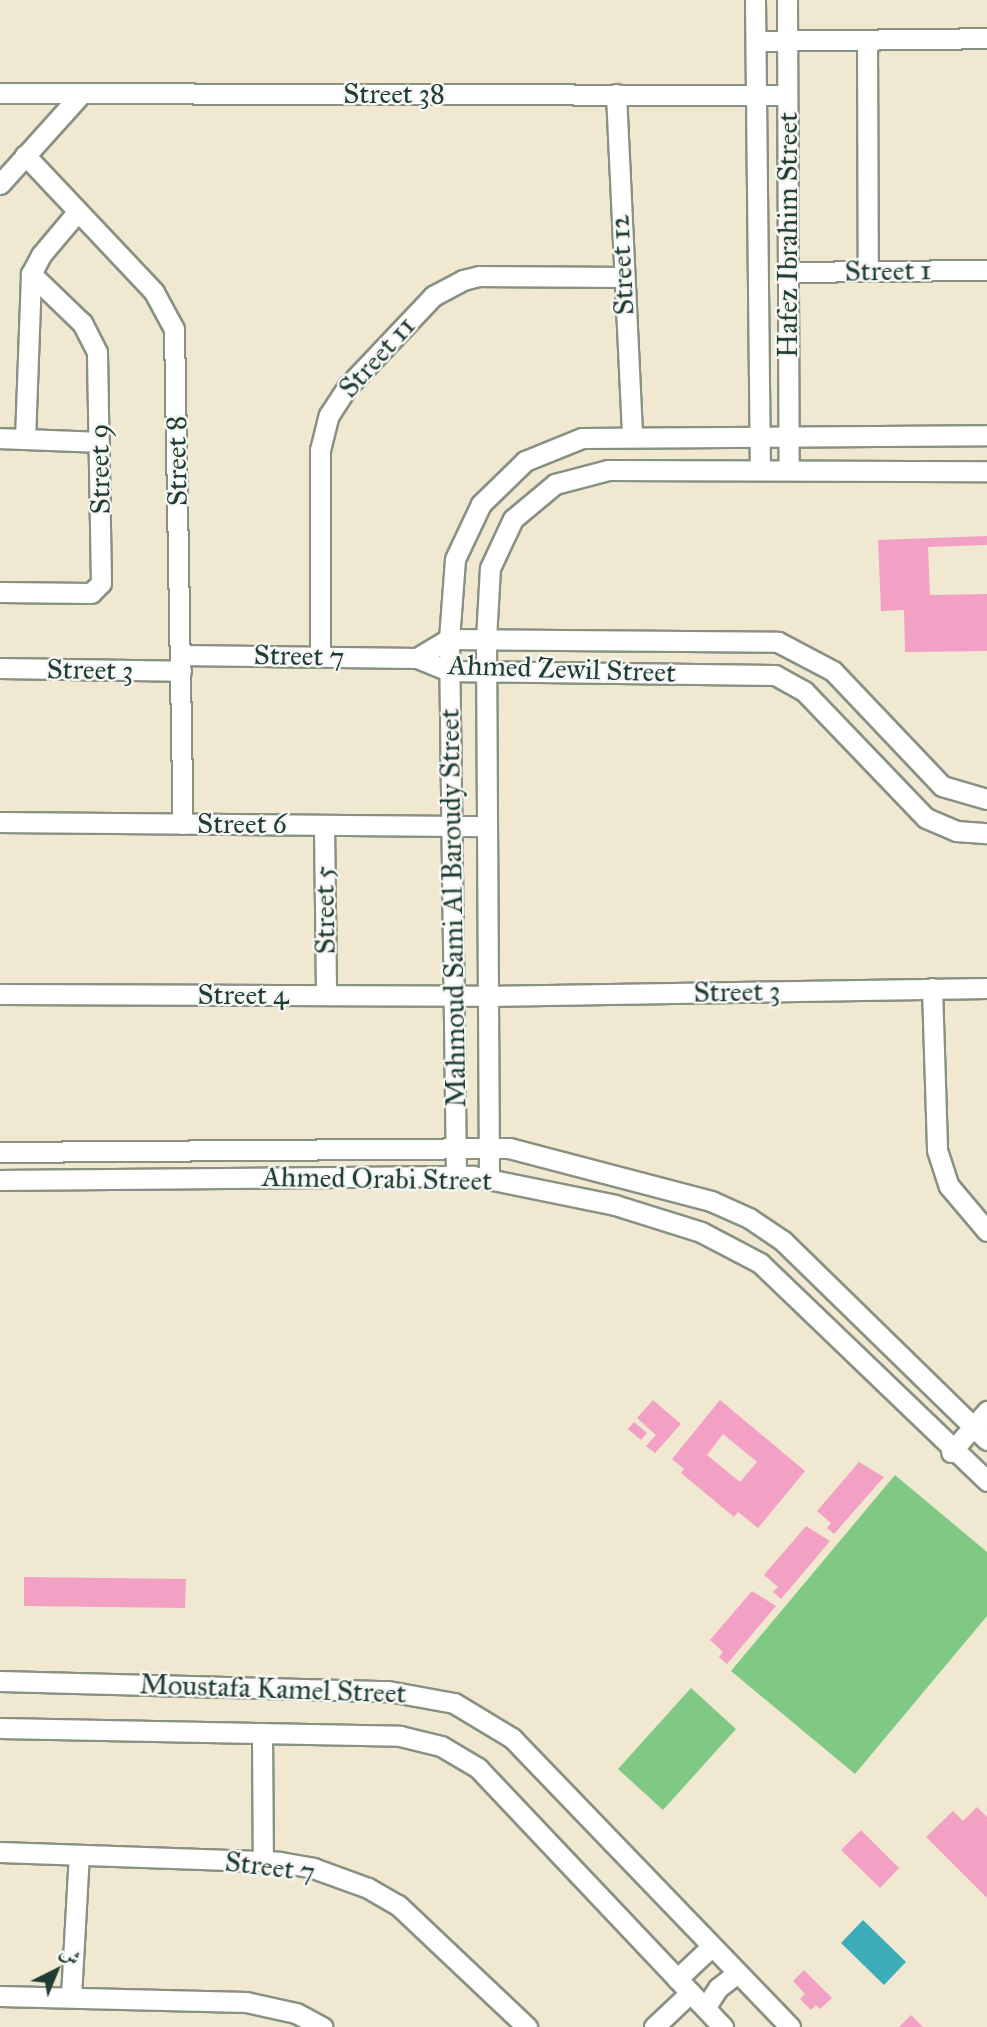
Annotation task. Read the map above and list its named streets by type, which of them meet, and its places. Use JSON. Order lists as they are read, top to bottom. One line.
{"streets":{"street":["Street 38","Hafez Ibrahim Street","Street 12","Street 1","Street 11","Street 8","Street 9","Street 7","Ahmed Zewil Street","Street 3","Street 6","Mahmoud Sami Al Baroudy Street","Street 5","Street 4","Ahmed Orabi Street","Moustafa Kamel Street"]},"crossings":[["Street 38","Hafez Ibrahim Street"],["Street 38","Street 12"],["Hafez Ibrahim Street","Street 1"],["Hafez Ibrahim Street","Mahmoud Sami Al Baroudy Street"],["Street 12","Street 11"],["Street 12","Mahmoud Sami Al Baroudy Street"],["Street 11","Street 7"],["Street 8","Street 7"],["Street 8","Street 3"],["Street 8","Street 6"],["Street 7","Ahmed Zewil Street"],["Street 7","Street 3"],["Ahmed Zewil Street","Mahmoud Sami Al Baroudy Street"],["Street 3","Mahmoud Sami Al Baroudy Street"],["Street 3","Street 4"],["Street 6","Mahmoud Sami Al Baroudy Street"],["Street 6","Street 5"],["Mahmoud Sami Al Baroudy Street","Street 4"],["Mahmoud Sami Al Baroudy Street","Ahmed Orabi Street"],["Street 5","Street 4"]],"north":"top right"}
